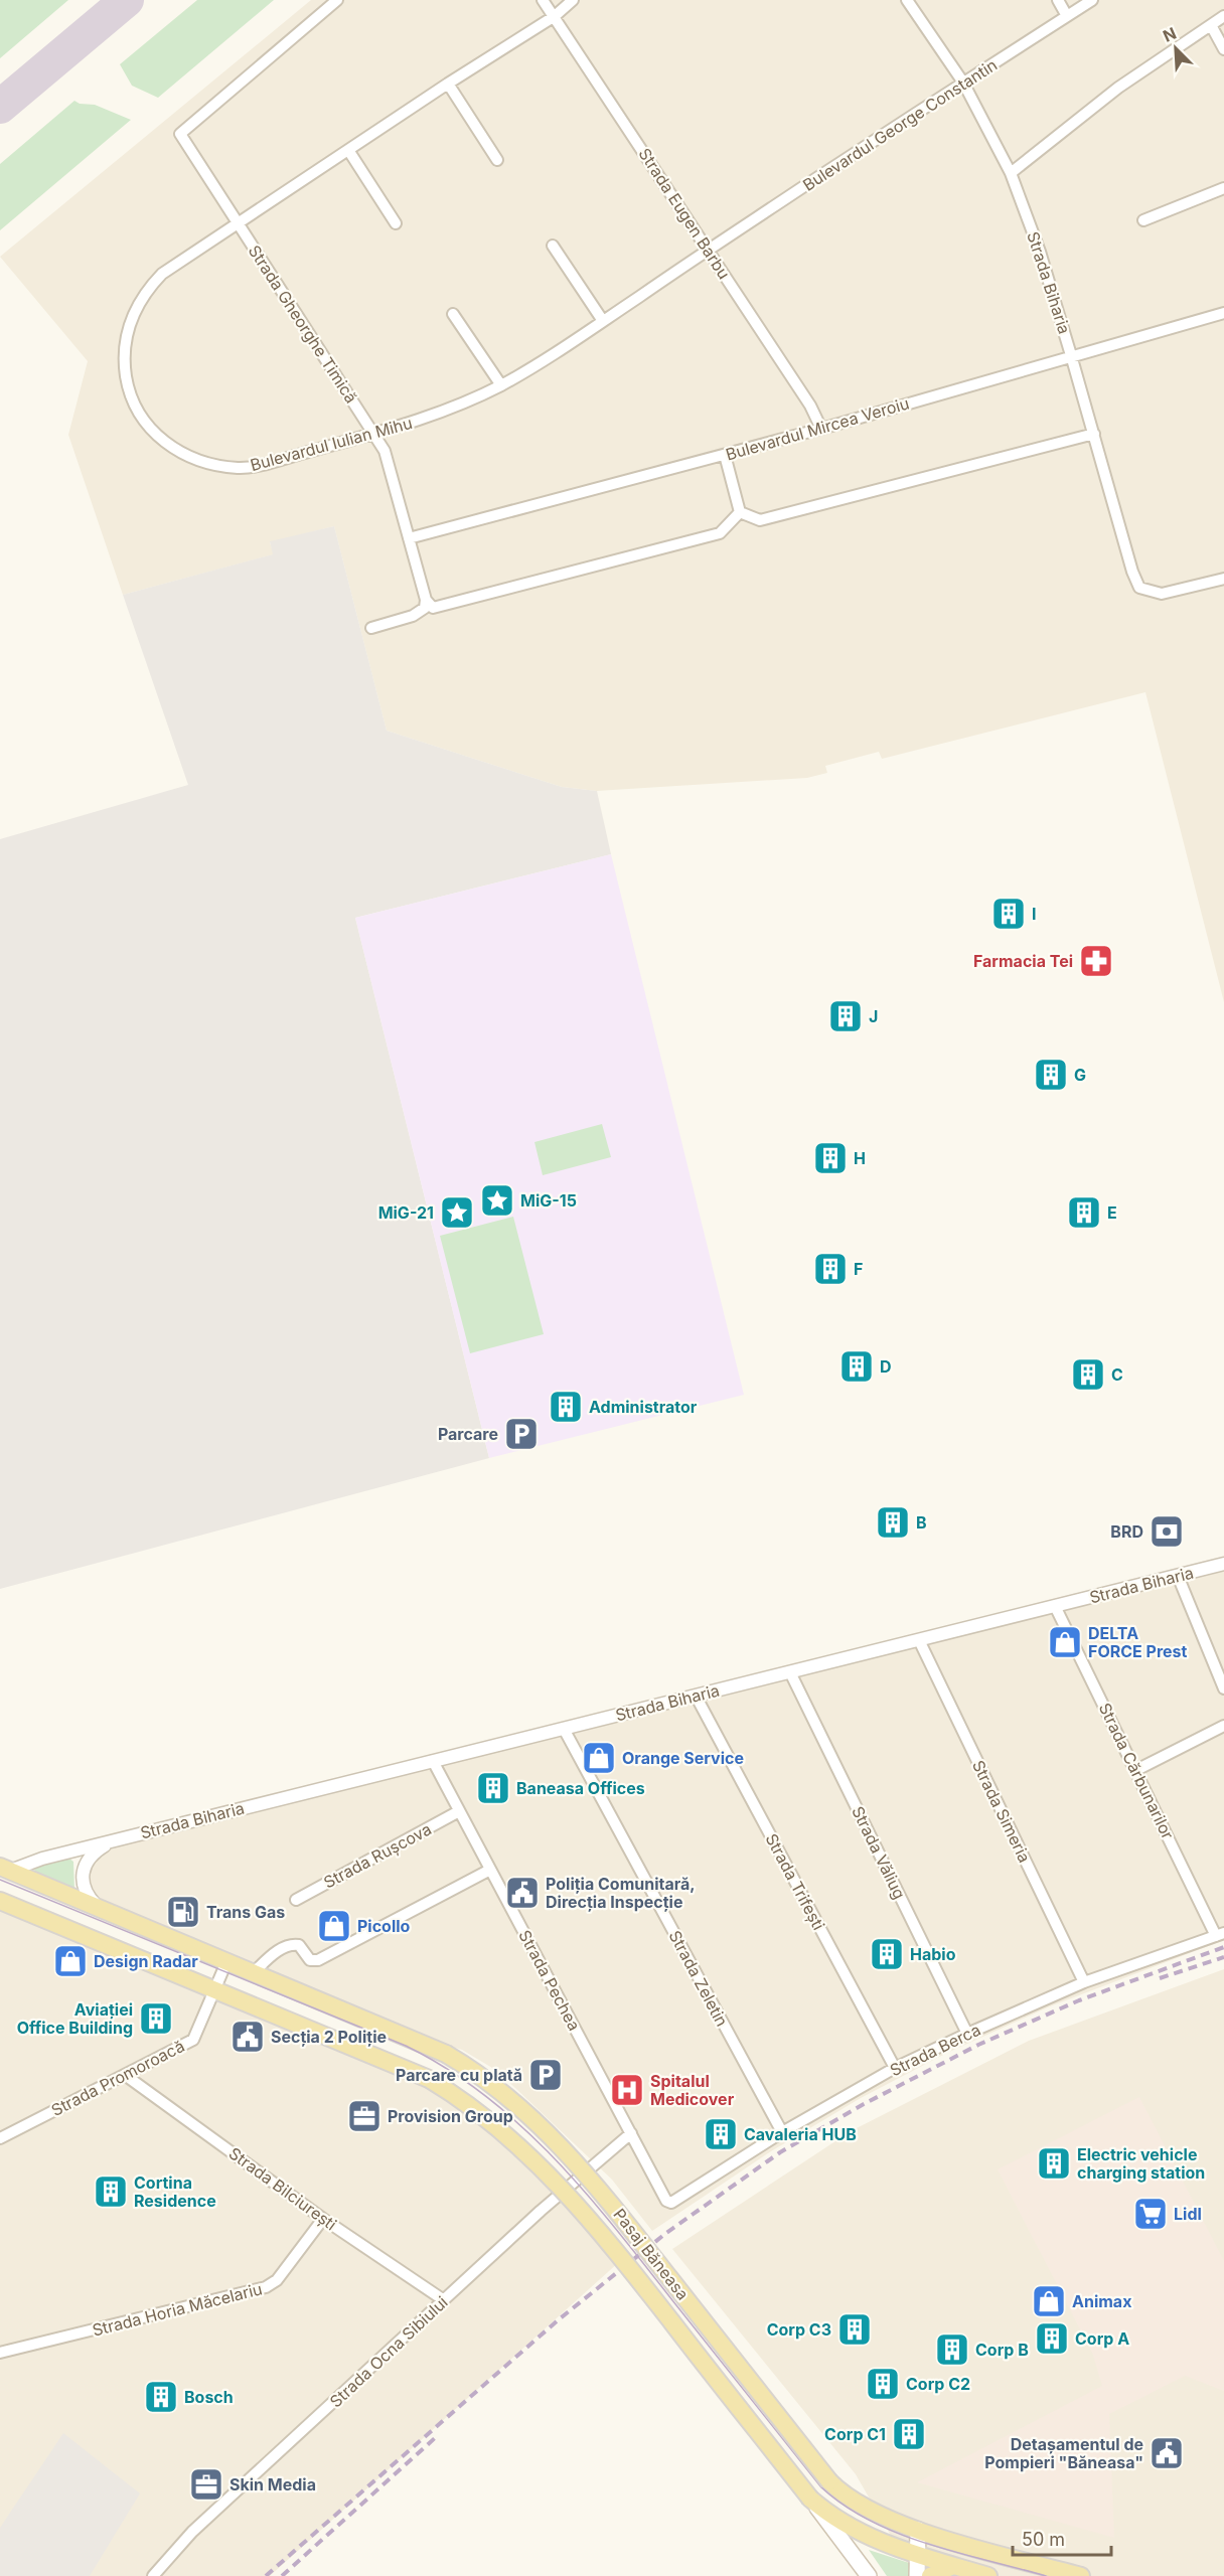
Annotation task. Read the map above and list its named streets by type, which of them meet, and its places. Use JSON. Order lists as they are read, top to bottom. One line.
{"streets":{"main road":["Pasaj Băneasa"],"street":["Bulevardul George Constantin","Strada Eugen Barbu","Strada Biharia","Strada Gheorghe Timică","Bulevardul Mircea Veroiu","Bulevardul Iulian Mihu","Strada Cărbunarilor","Strada Simeria","Strada Văliug","Strada Rușcova","Strada Trifești","Strada Zeletin","Strada Pechea","Strada Berca","Strada Promoroacă","Strada Bilciurești","Strada Horia Măcelariu","Strada Ocna Sibiului"]},"crossings":[["Bulevardul George Constantin","Strada Eugen Barbu"],["Bulevardul George Constantin","Strada Biharia"],["Bulevardul George Constantin","Bulevardul Iulian Mihu"],["Strada Eugen Barbu","Bulevardul Mircea Veroiu"],["Strada Eugen Barbu","Bulevardul Iulian Mihu"],["Strada Biharia","Bulevardul Mircea Veroiu"],["Strada Biharia","Strada Cărbunarilor"],["Strada Biharia","Strada Simeria"],["Strada Biharia","Strada Văliug"],["Strada Biharia","Strada Trifești"],["Strada Biharia","Strada Zeletin"],["Strada Biharia","Strada Pechea"],["Strada Biharia","Pasaj Băneasa"],["Strada Gheorghe Timică","Bulevardul Mircea Veroiu"],["Strada Gheorghe Timică","Bulevardul Iulian Mihu"],["Strada Cărbunarilor","Strada Berca"],["Strada Simeria","Strada Berca"],["Strada Văliug","Strada Berca"],["Strada Rușcova","Strada Pechea"],["Strada Trifești","Strada Berca"],["Strada Zeletin","Strada Berca"],["Strada Pechea","Strada Berca"],["Strada Pechea","Strada Ocna Sibiului"],["Strada Promoroacă","Strada Bilciurești"],["Strada Promoroacă","Pasaj Băneasa"],["Strada Bilciurești","Strada Horia Măcelariu"],["Strada Bilciurești","Strada Ocna Sibiului"]],"places":{"building":["I","J","G","H","E","F","D","C","Administrator","B","Baneasa Offices","Habio","Aviației Office Building","Cavaleria HUB","Electric vehicle charging station","Cortina Residence","Corp C3","Corp A","Corp B","Corp C2","Bosch","Corp C1"],"pharmacy":["Farmacia Tei"],"place":["MiG-15","MiG-21"],"parking":["Parcare","Parcare cu plată"],"bank":["BRD"],"shop":["DELTA FORCE Prest","Orange Service","Picollo","Design Radar","Animax"],"public building":["Poliția Comunitară, Direcția Inspecție","Secția 2 Poliție","Detașamentul de Pompieri \"Băneasa\""],"fuel station":["Trans Gas"],"hospital":["Spitalul Medicover"],"office":["Provision Group","Skin Media"],"supermarket":["Lidl"]},"scale_bar":"50 m","north":"top left"}
